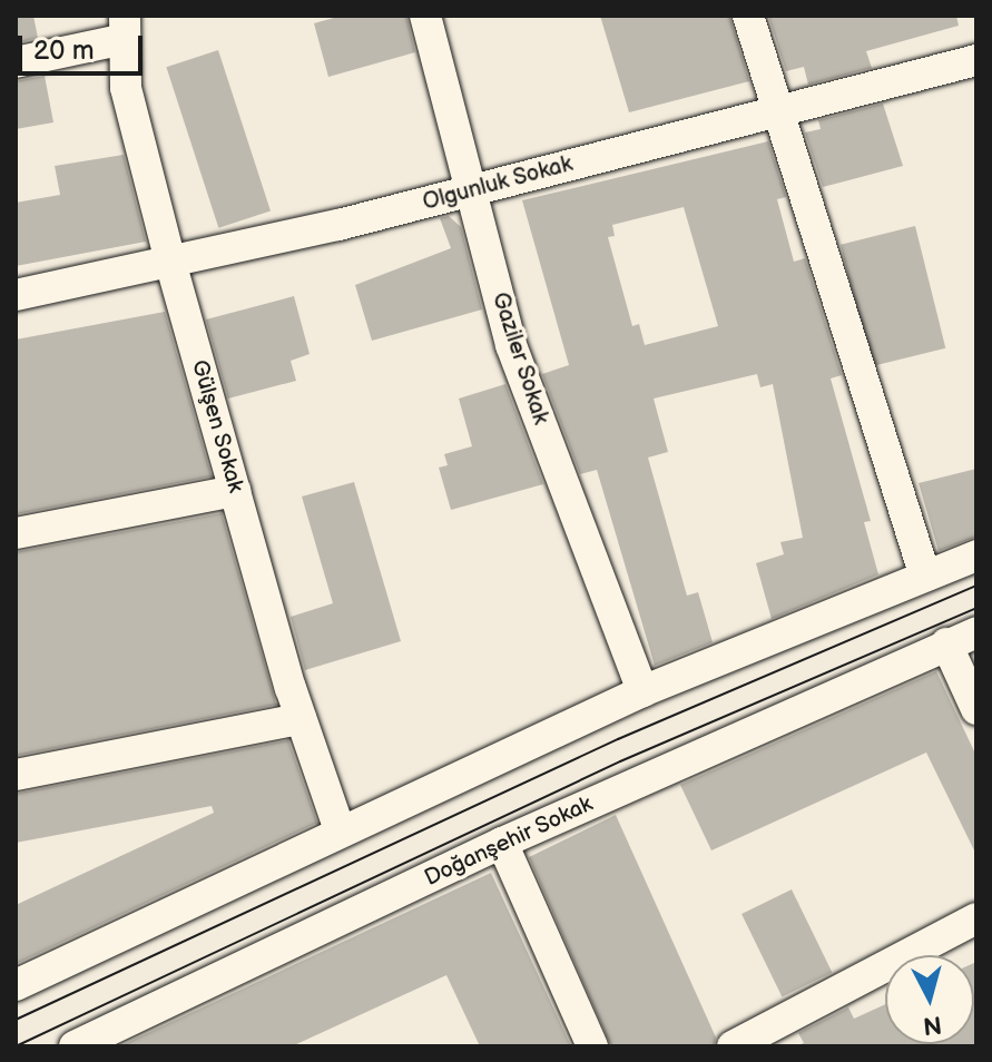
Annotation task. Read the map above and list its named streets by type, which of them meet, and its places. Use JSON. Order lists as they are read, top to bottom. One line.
{"streets":{"street":["Olgunluk Sokak","Gaziler Sokak","Gülşen Sokak","Doğanşehir Sokak"]},"crossings":[["Olgunluk Sokak","Gaziler Sokak"],["Olgunluk Sokak","Gülşen Sokak"]],"scale_bar":"20 m","north":"bottom"}
